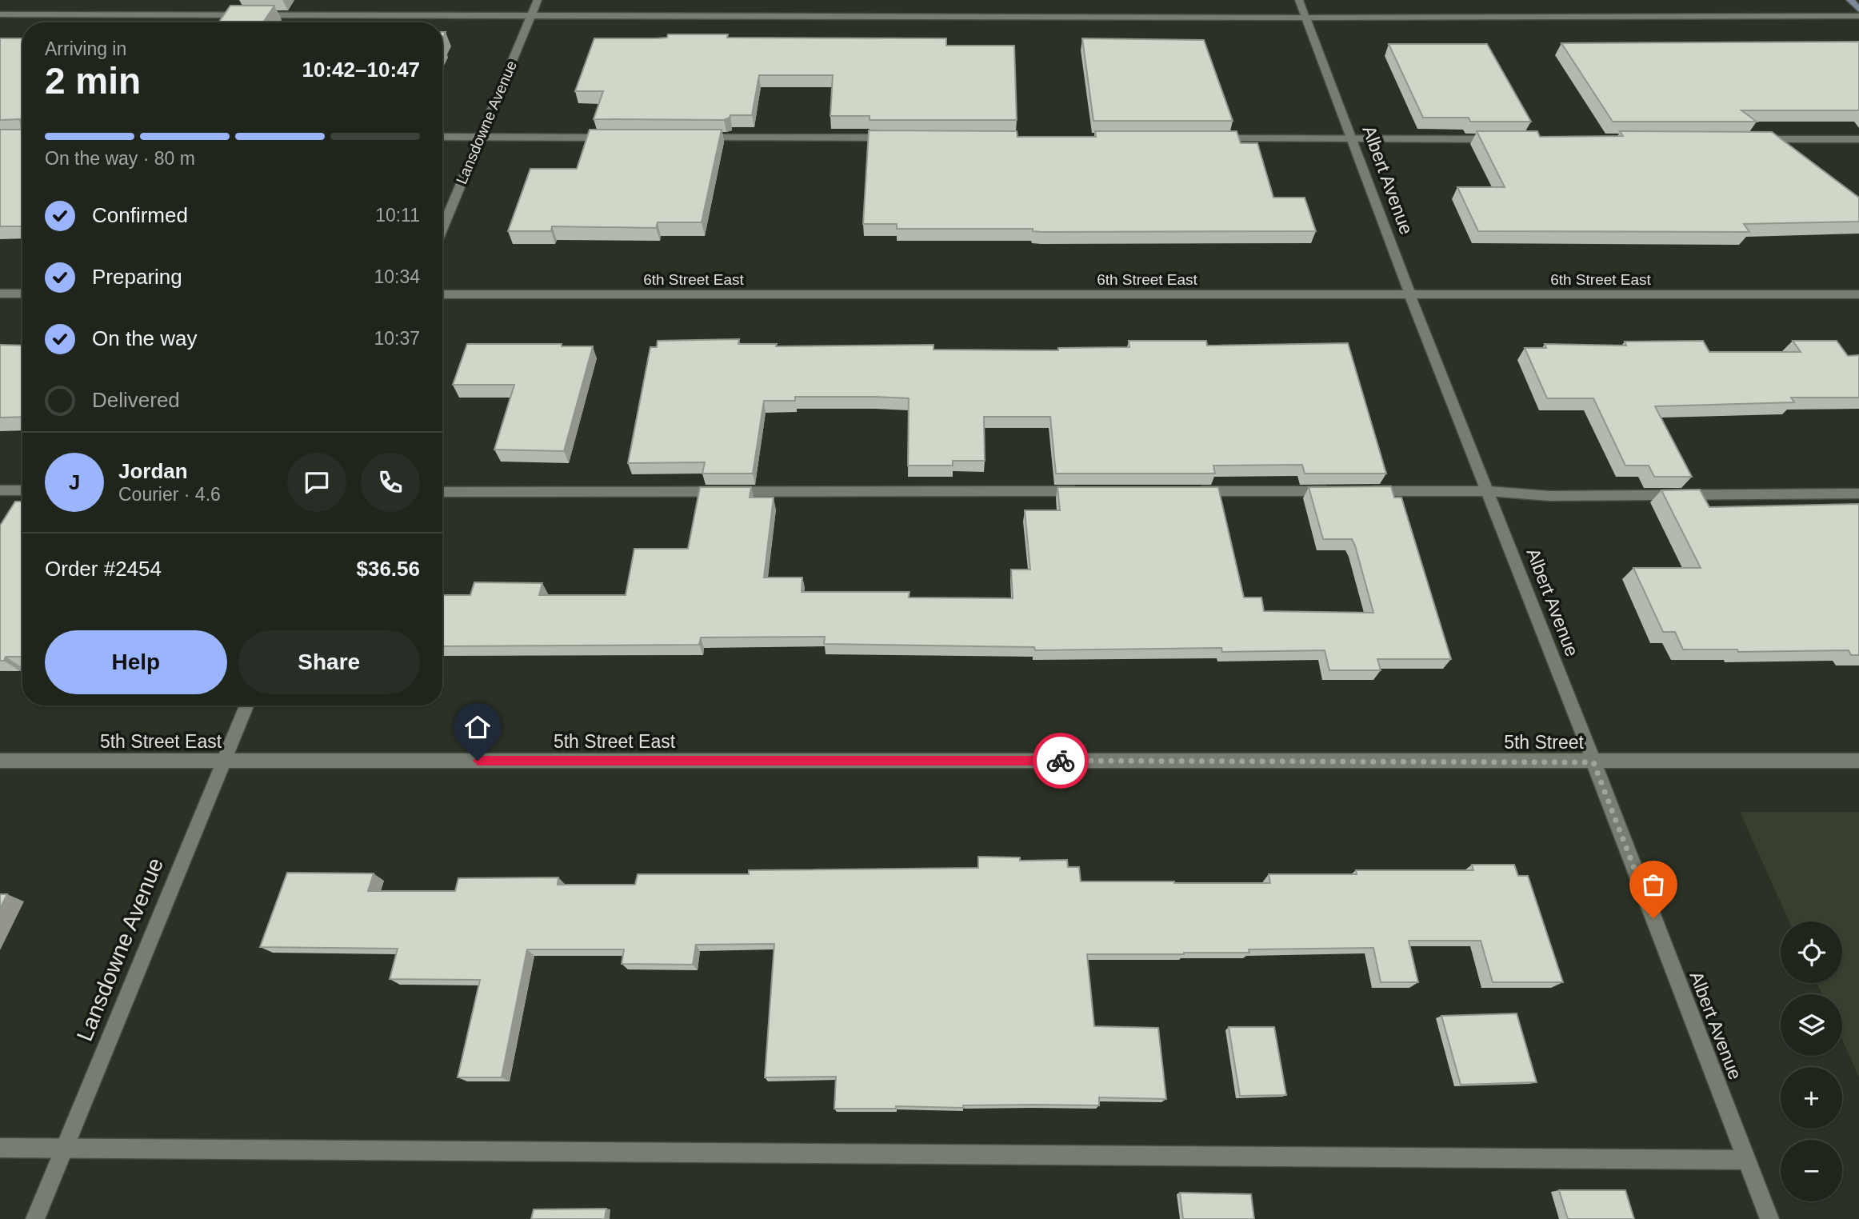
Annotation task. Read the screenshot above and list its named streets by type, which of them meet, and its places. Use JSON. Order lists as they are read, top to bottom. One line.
{"streets":{"street":["Lansdowne Avenue","Albert Avenue","6th Street East","5th Street East","5th Street"]},"crossings":[["Lansdowne Avenue","5th Street East"],["Albert Avenue","6th Street East"],["Albert Avenue","5th Street"],["5th Street East","5th Street"]],"page":{"heading":["2 min","Arriving in","10:42–10:47"],"panel":["Jordan","Courier · 4.6","Order #2454","$36.56"],"bar":"On the way · 80 m","list":[["Confirmed","10:11"],["Preparing","10:34"],["On the way","10:37"],"Delivered"],"round":"J","buttons":["Help","Share"],"map_buttons":["+","−"]}}
